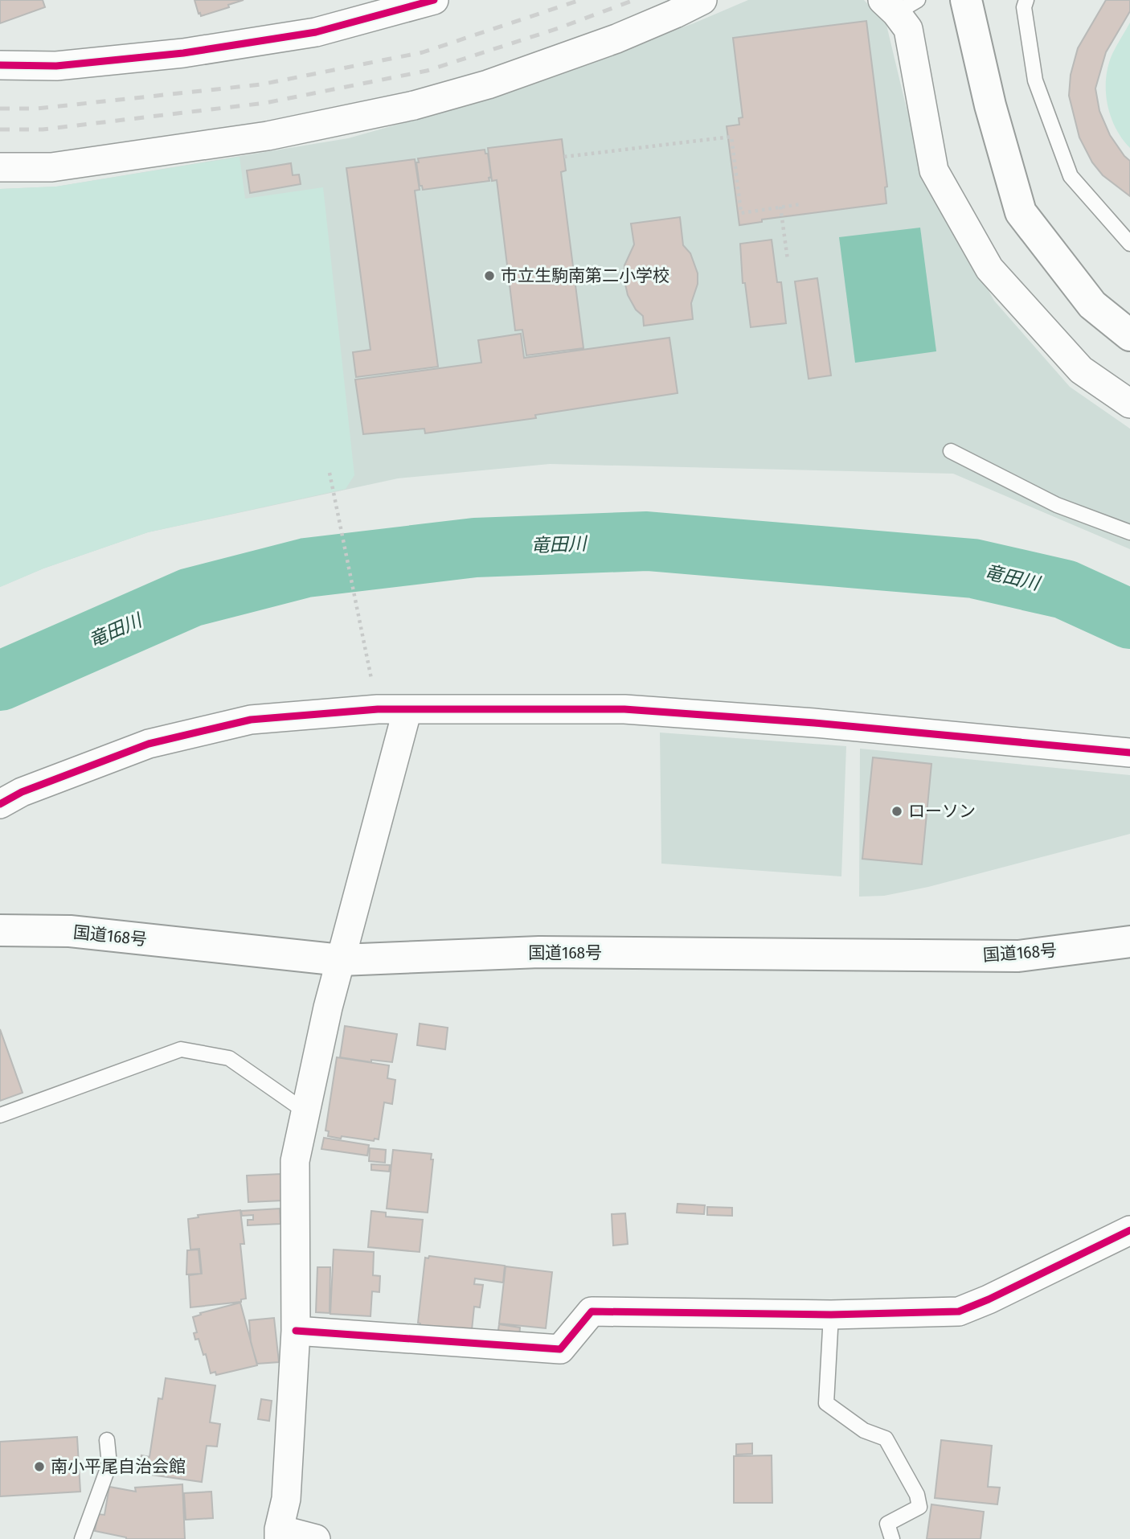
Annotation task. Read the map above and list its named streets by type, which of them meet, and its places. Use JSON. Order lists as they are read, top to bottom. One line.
{"streets":{"main road":["国道168号"]},"water":["竜田川"],"places":["市立生駒南第二小学校","ローソン","南小平尾自治会館"]}
